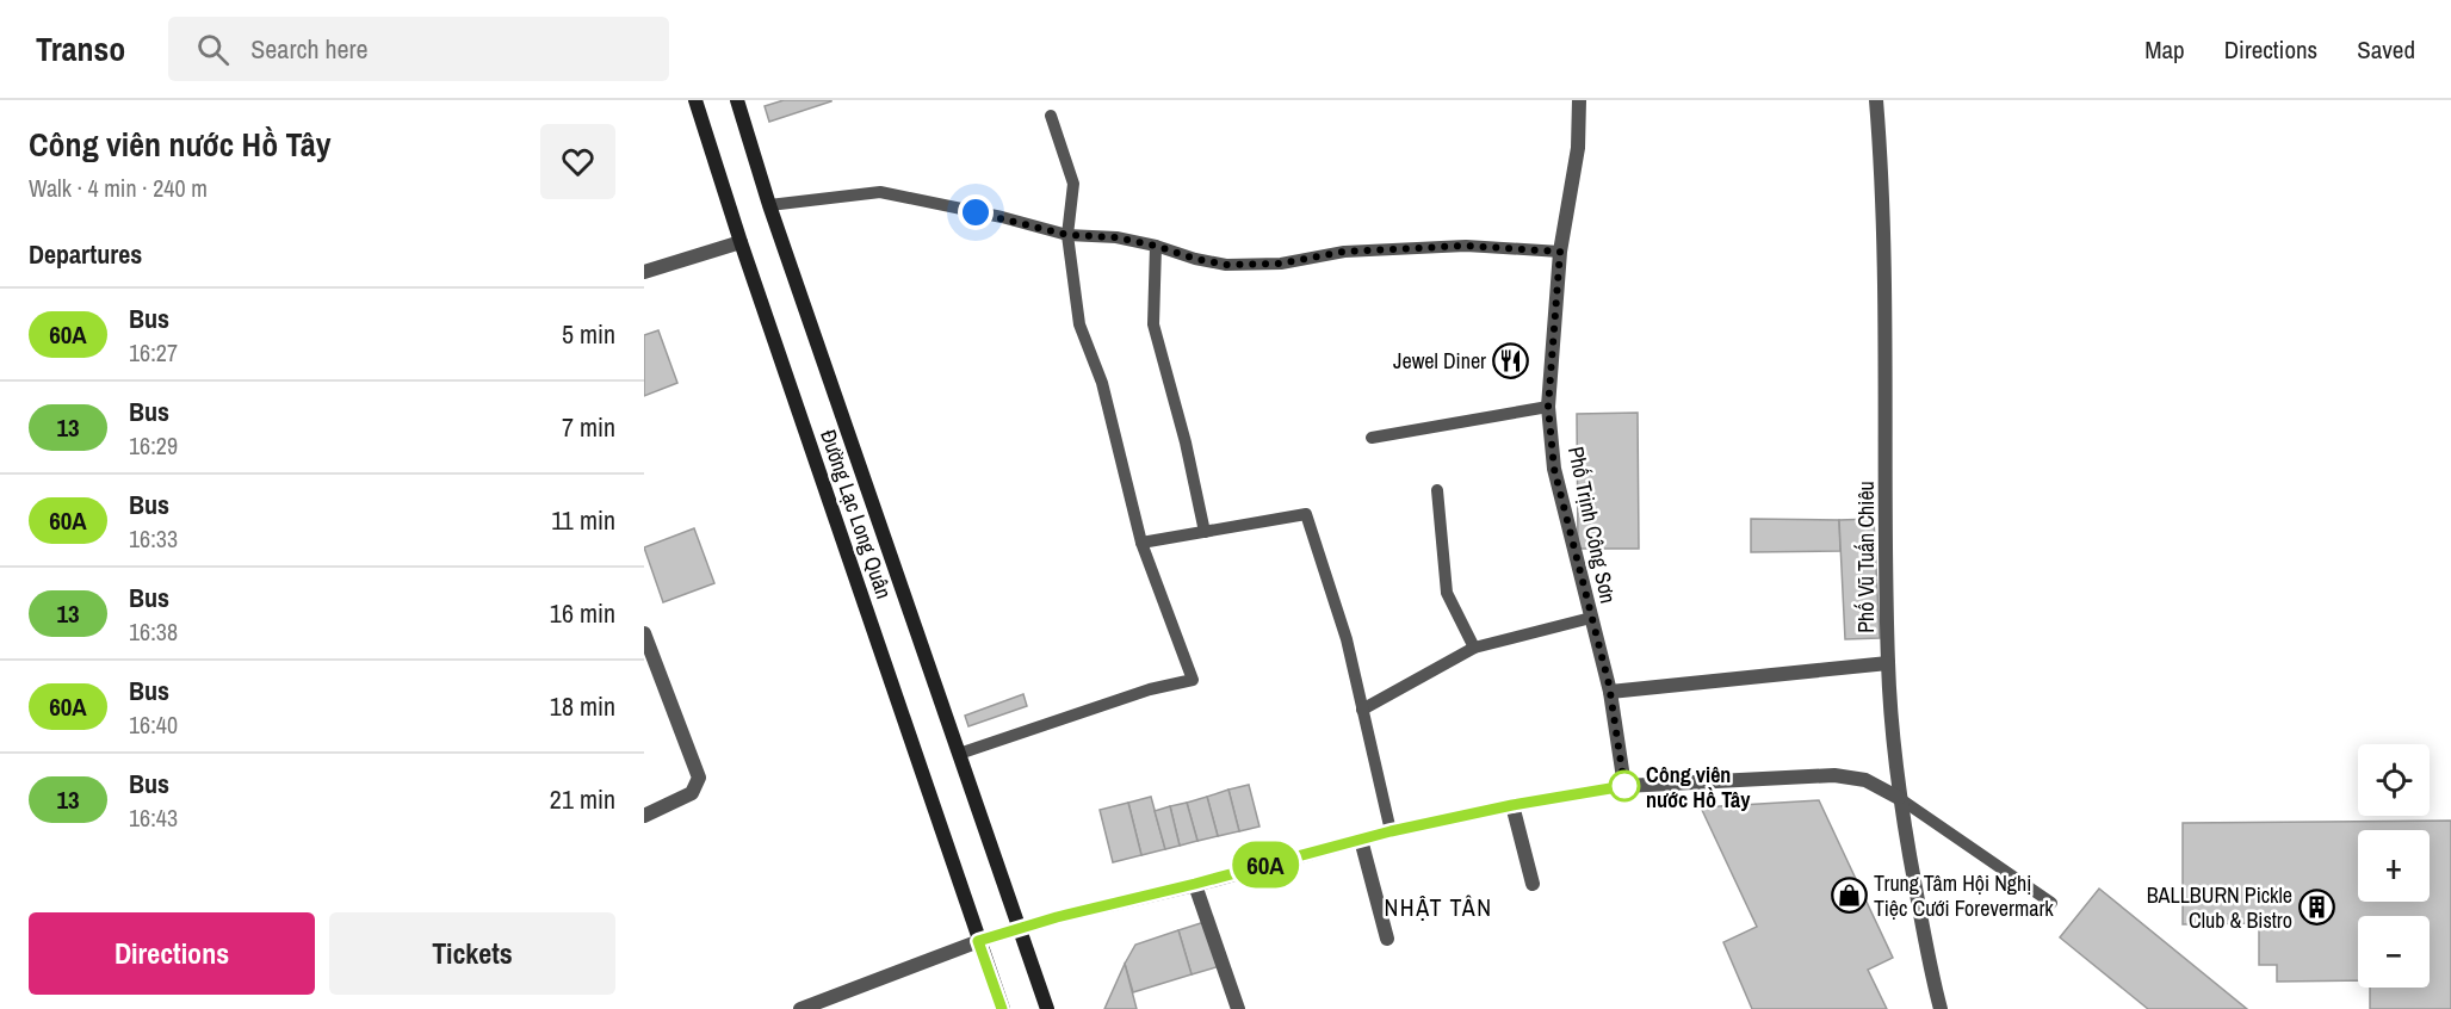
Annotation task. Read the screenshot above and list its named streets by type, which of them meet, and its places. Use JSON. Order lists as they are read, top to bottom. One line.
{"streets":{"main road":["Đường Lạc Long Quân"],"street":["Phố Trịnh Công Sơn","Phố Vũ Tuấn Chiêu"]},"districts":["NHẬT TÂN"],"places":{"restaurant":["Jewel Diner"],"other":["Công viên nước Hồ Tây"],"shop":["Trung Tâm Hội Nghị Tiệc Cưới Forevermark"],"building":["BALLBURN Pickle Club & Bistro"]},"lines":["bus line 60A"],"page":{"header":"Transo","search":"Search here","nav":["Map","Directions","Saved"],"heading":[["Công viên nước Hồ Tây","Walk · 4 min · 240 m"],"Departures"],"on_map":"60A","list":[{"mark":"60A","name":"Bus","note":"16:27","value":"5 min"},{"mark":"13","name":"Bus","note":"16:29","value":"7 min"},{"mark":"60A","name":"Bus","note":"16:33","value":"11 min"},{"mark":"13","name":"Bus","note":"16:38","value":"16 min"},{"mark":"60A","name":"Bus","note":"16:40","value":"18 min"},{"mark":"13","name":"Bus","note":"16:43","value":"21 min"}],"map_buttons":["+","−"],"buttons":["Directions","Tickets"]}}
